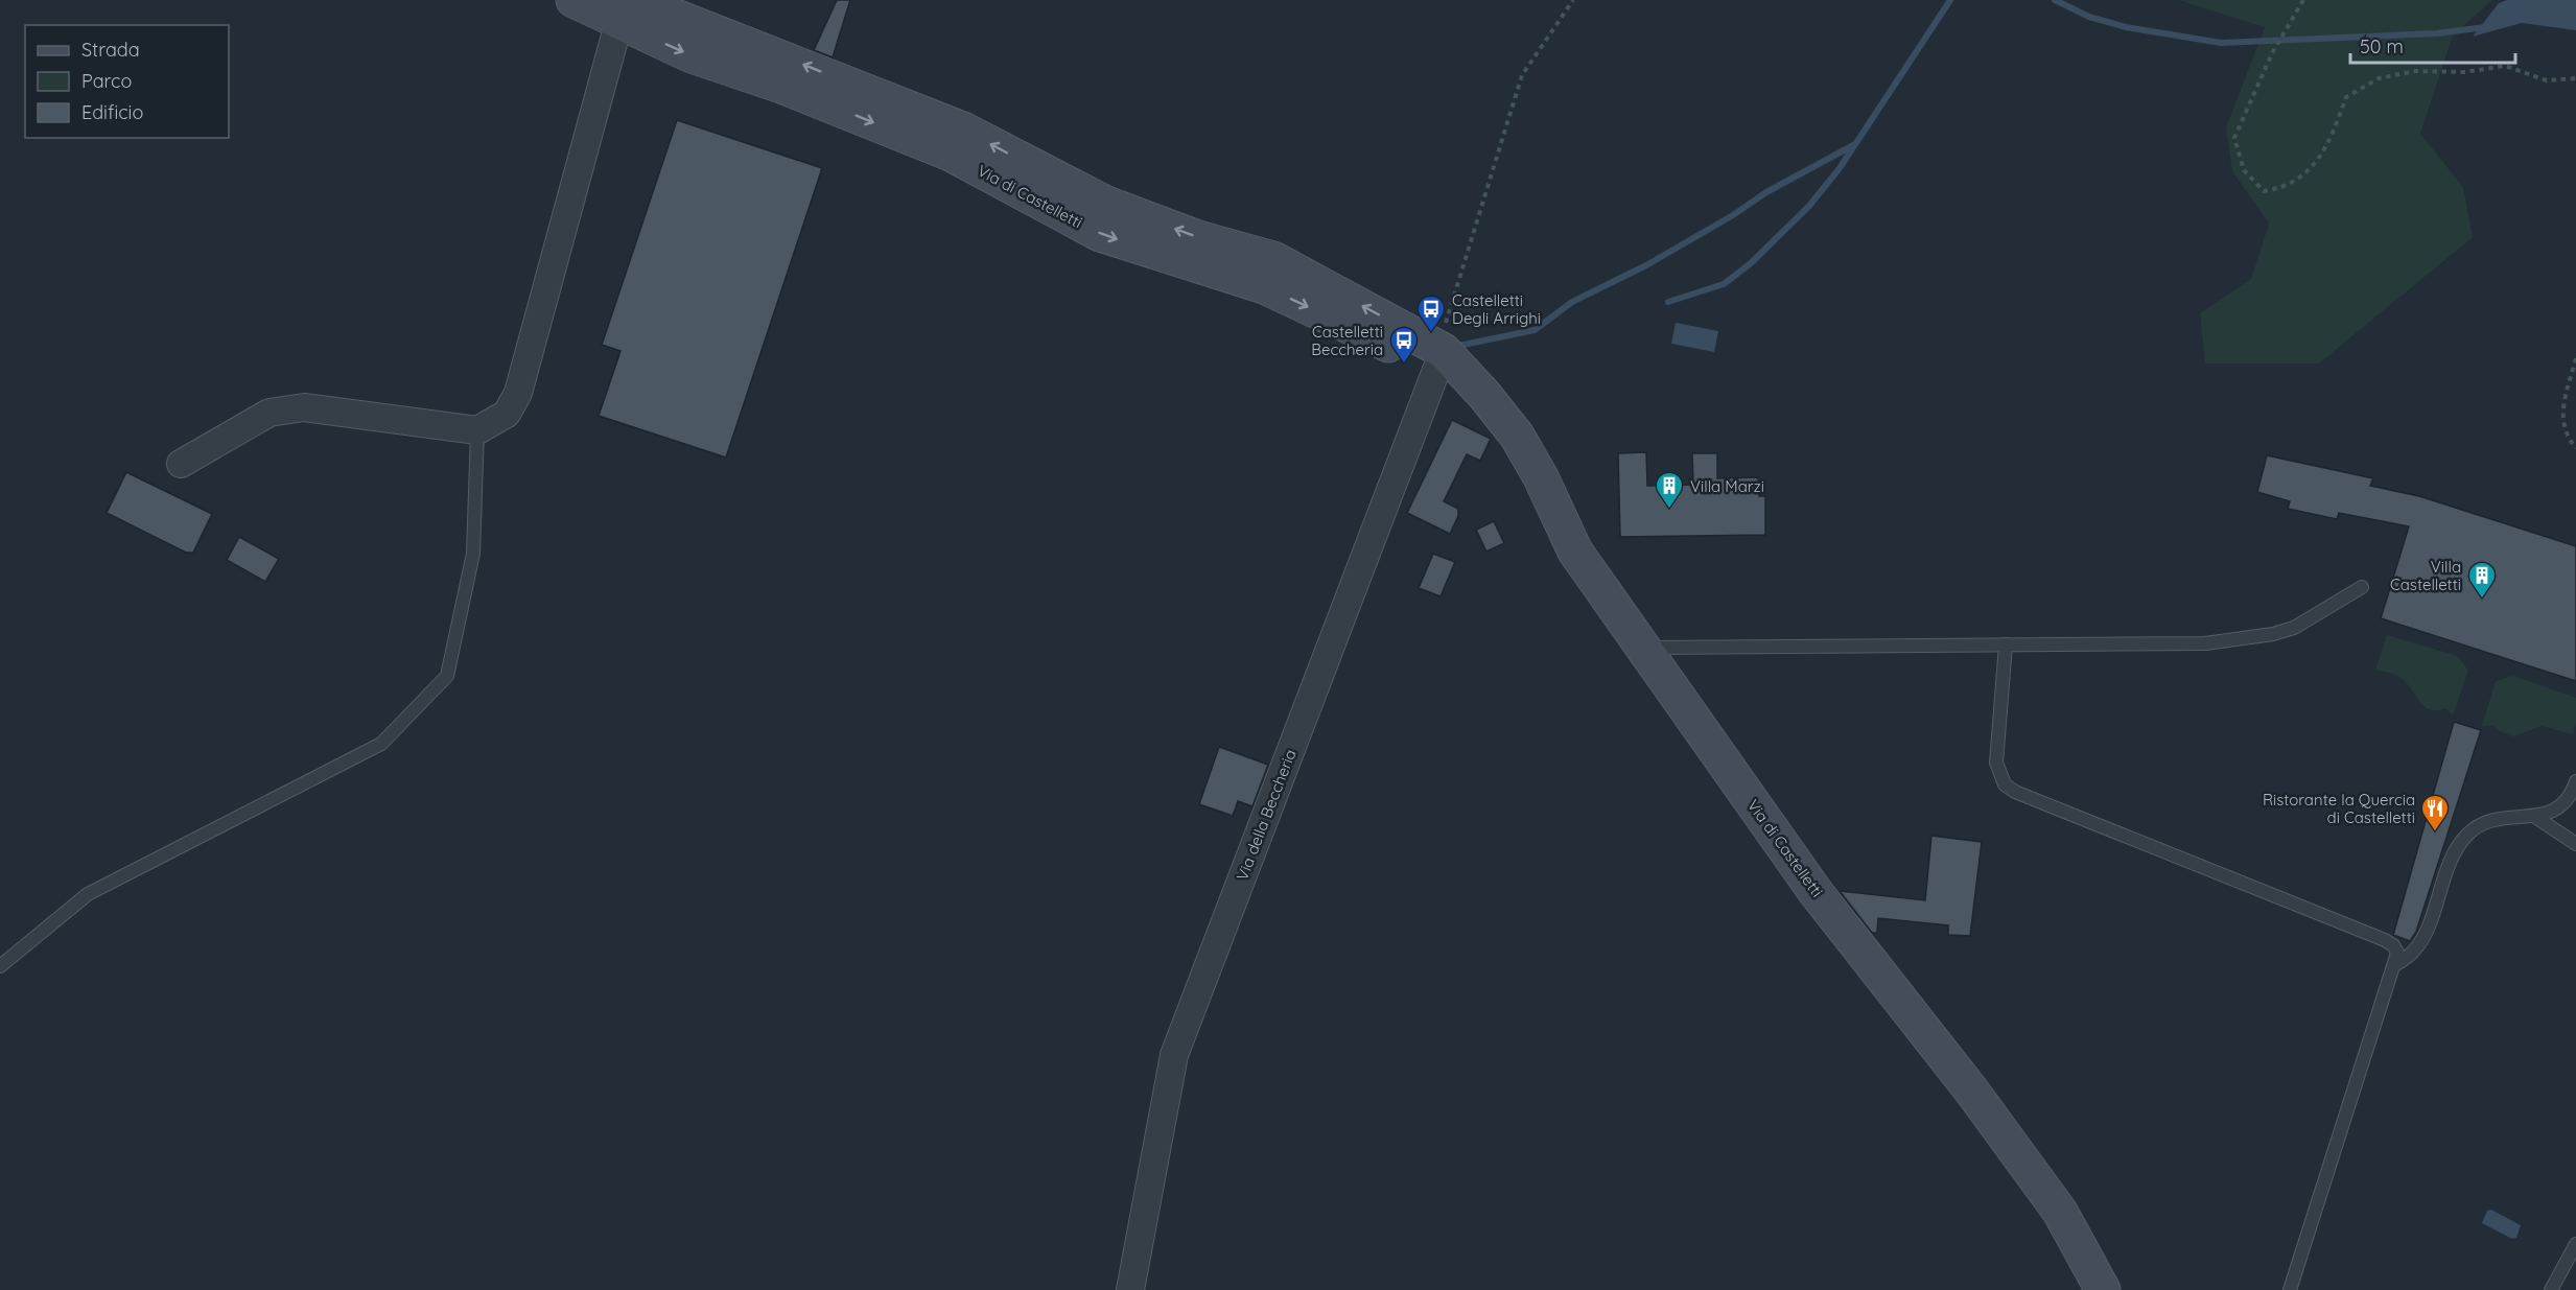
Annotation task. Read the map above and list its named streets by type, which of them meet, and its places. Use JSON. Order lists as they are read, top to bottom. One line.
{"streets":{"main road":["Via di Castelletti"],"street":["Via della Beccheria"]},"crossings":[["Via di Castelletti","Via della Beccheria"]],"places":{"bus stop":["Castelletti Degli Arrighi","Castelletti Beccheria"],"building":["Villa Marzi","Villa Castelletti"],"restaurant":["Ristorante la Quercia di Castelletti"]},"legend":["Strada","Parco","Edificio"],"scale_bar":"50 m"}
